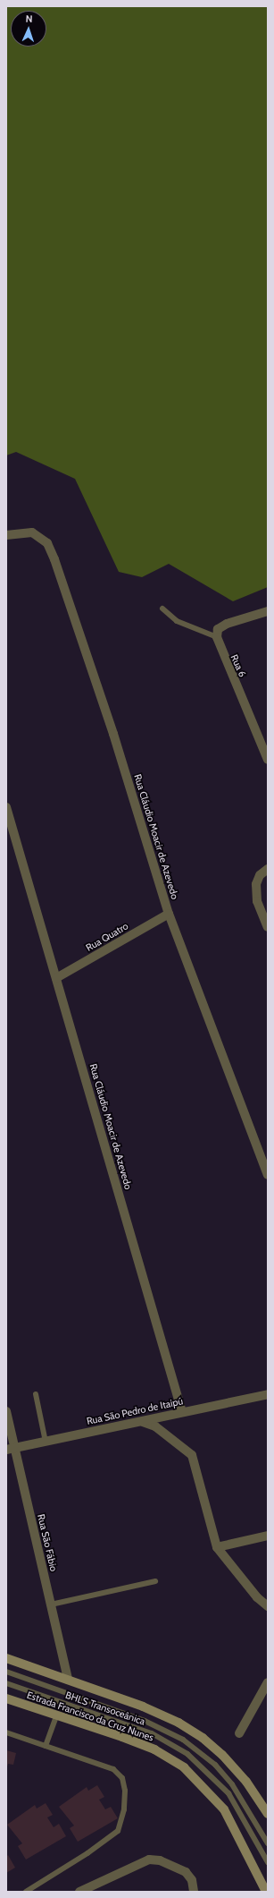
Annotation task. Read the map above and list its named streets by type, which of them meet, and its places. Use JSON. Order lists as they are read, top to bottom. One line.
{"streets":{"main road":["Estrada Francisco da Cruz Nunes"],"street":["Rua 6","Rua Cláudio Moacir de Azevedo","Rua Quatro","Rua São Pedro de Itaipú","Rua São Fábio"],"lane":["BHLS Transoceânica"]},"crossings":[["Rua Cláudio Moacir de Azevedo","Rua Quatro"],["Rua Cláudio Moacir de Azevedo","Rua São Pedro de Itaipú"],["Rua São Pedro de Itaipú","Rua São Fábio"]],"north":"top"}
